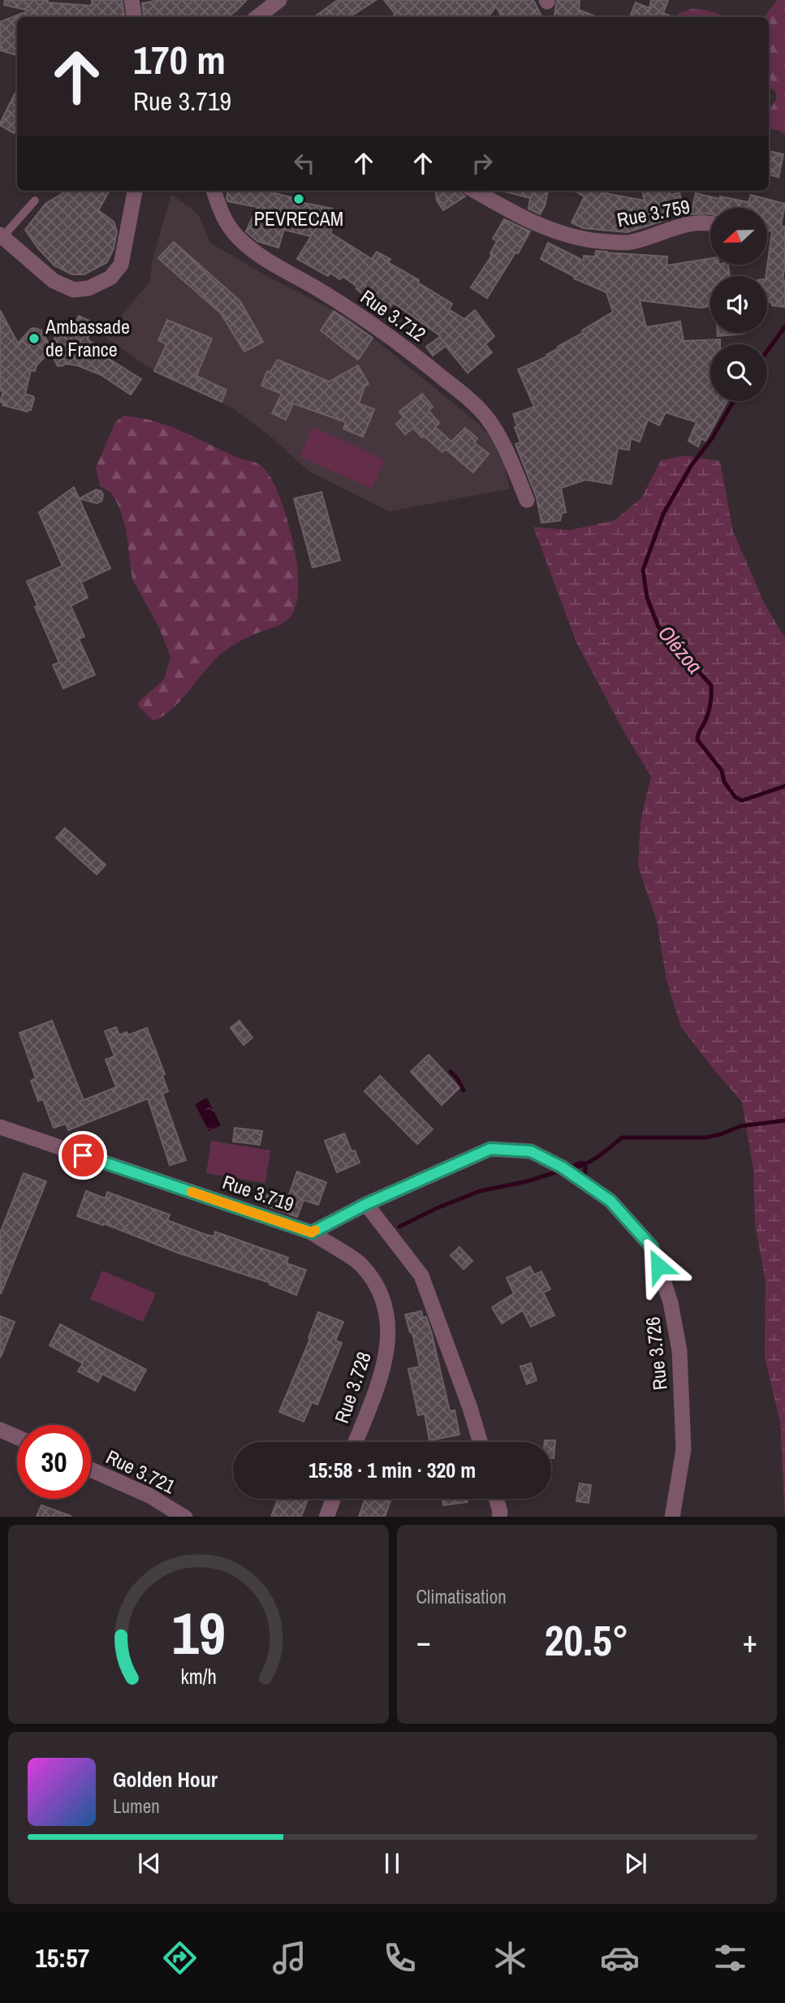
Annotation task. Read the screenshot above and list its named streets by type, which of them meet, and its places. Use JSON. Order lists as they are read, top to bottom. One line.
{"streets":{"street":["Rue 3.759","Rue 3.712","Rue 3.719","Rue 3.726","Rue 3.728","Rue 3.721"]},"crossings":[["Rue 3.719","Rue 3.726"],["Rue 3.719","Rue 3.728"]],"water":["Olézoa"],"places":["PEVRECAM","Ambassade de France"],"north":"left","page":{"turn":["170 m","Rue 3.719"],"limit":"30","trip":"15:58 · 1 min · 320 m","tile":"Climatisation","heat":["−","20.5°","+"],"song":["Golden Hour","Lumen"],"tabs":"15:57","gauge":["19","km/h"]}}
